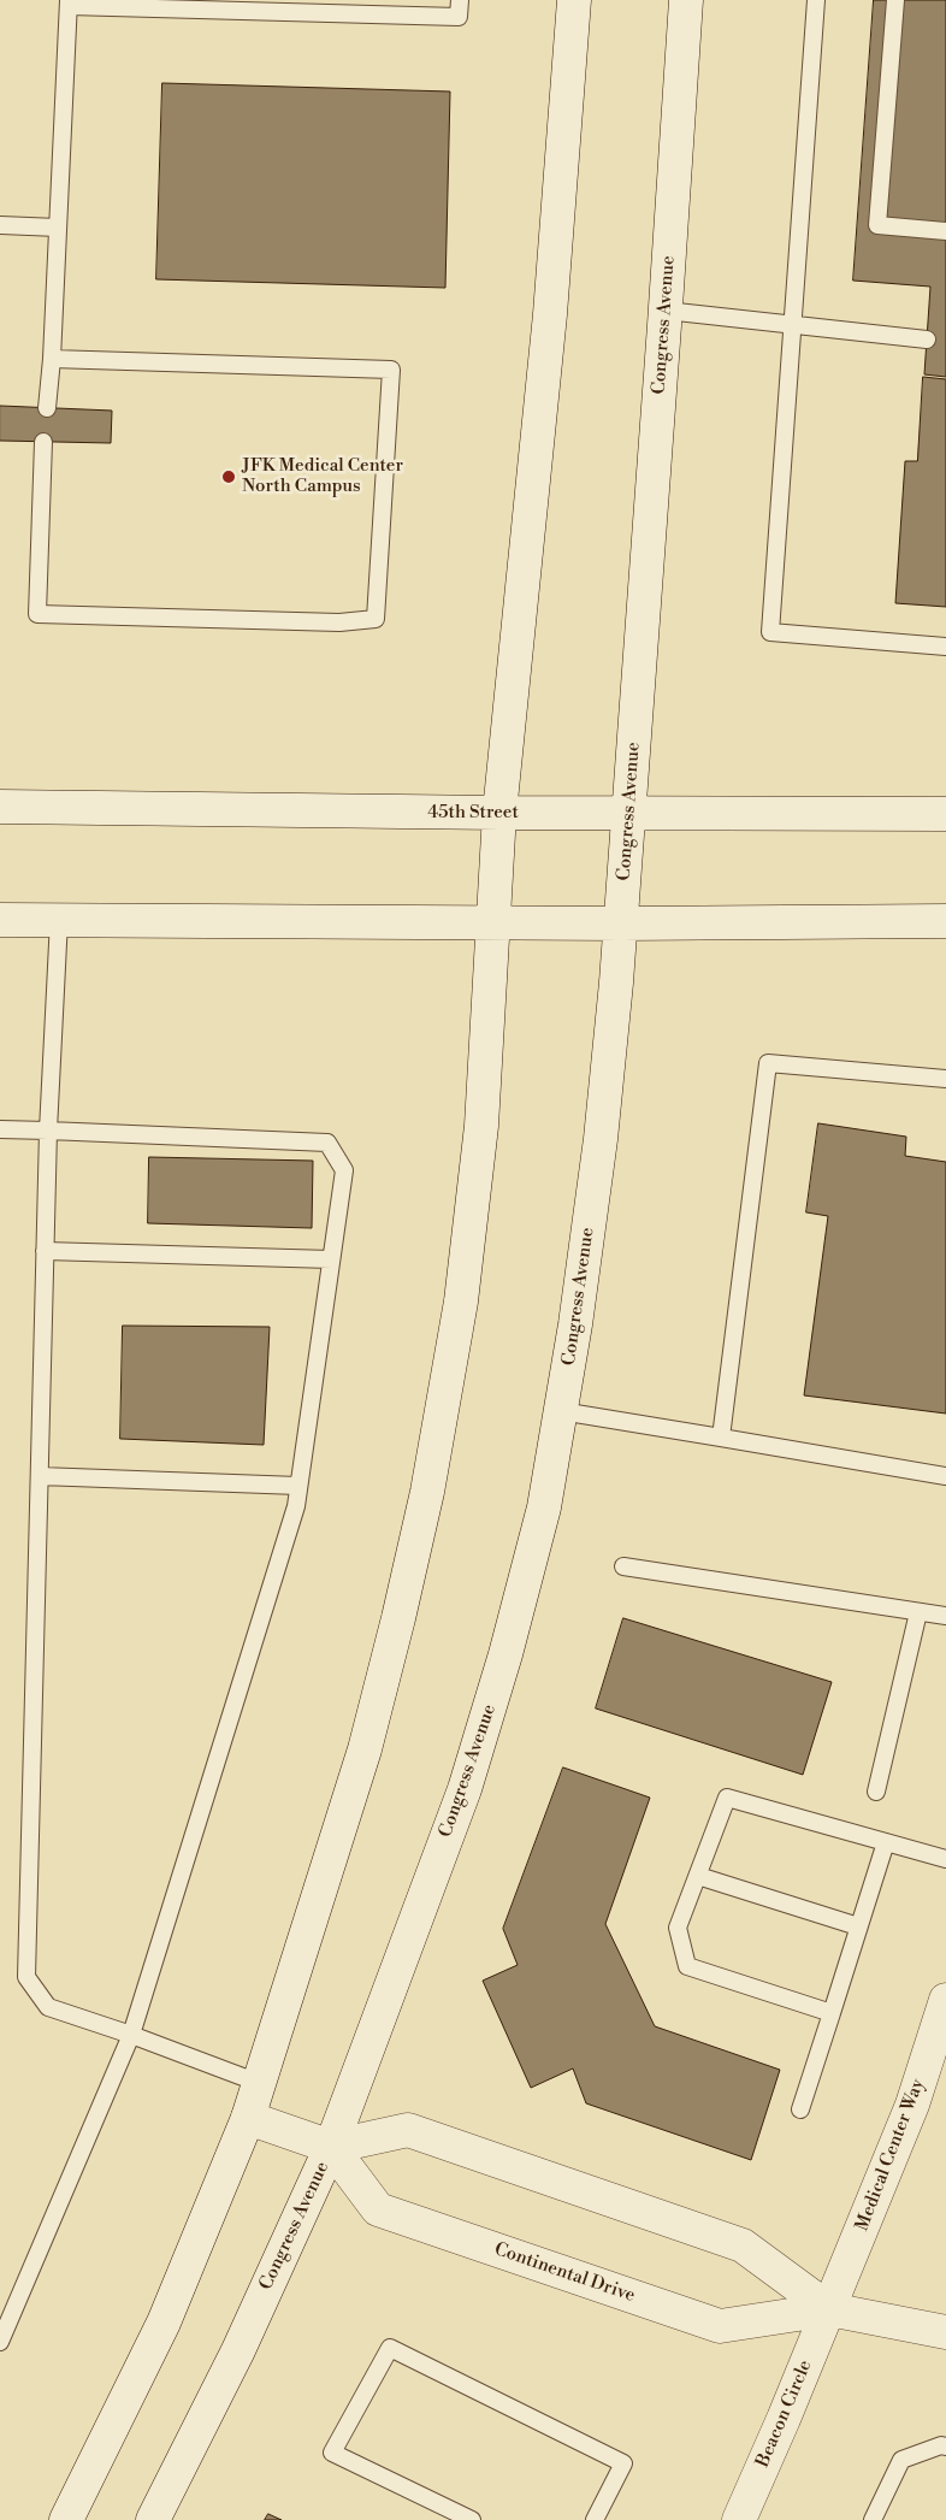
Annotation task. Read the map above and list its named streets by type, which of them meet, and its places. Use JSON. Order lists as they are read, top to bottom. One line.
{"streets":{"street":["Congress Avenue","45th Street","Medical Center Way","Continental Drive","Beacon Circle"]},"crossings":[["Congress Avenue","45th Street"],["Congress Avenue","Continental Drive"],["Medical Center Way","Continental Drive"],["Medical Center Way","Beacon Circle"],["Continental Drive","Beacon Circle"]],"places":["JFK Medical Center North Campus"]}
